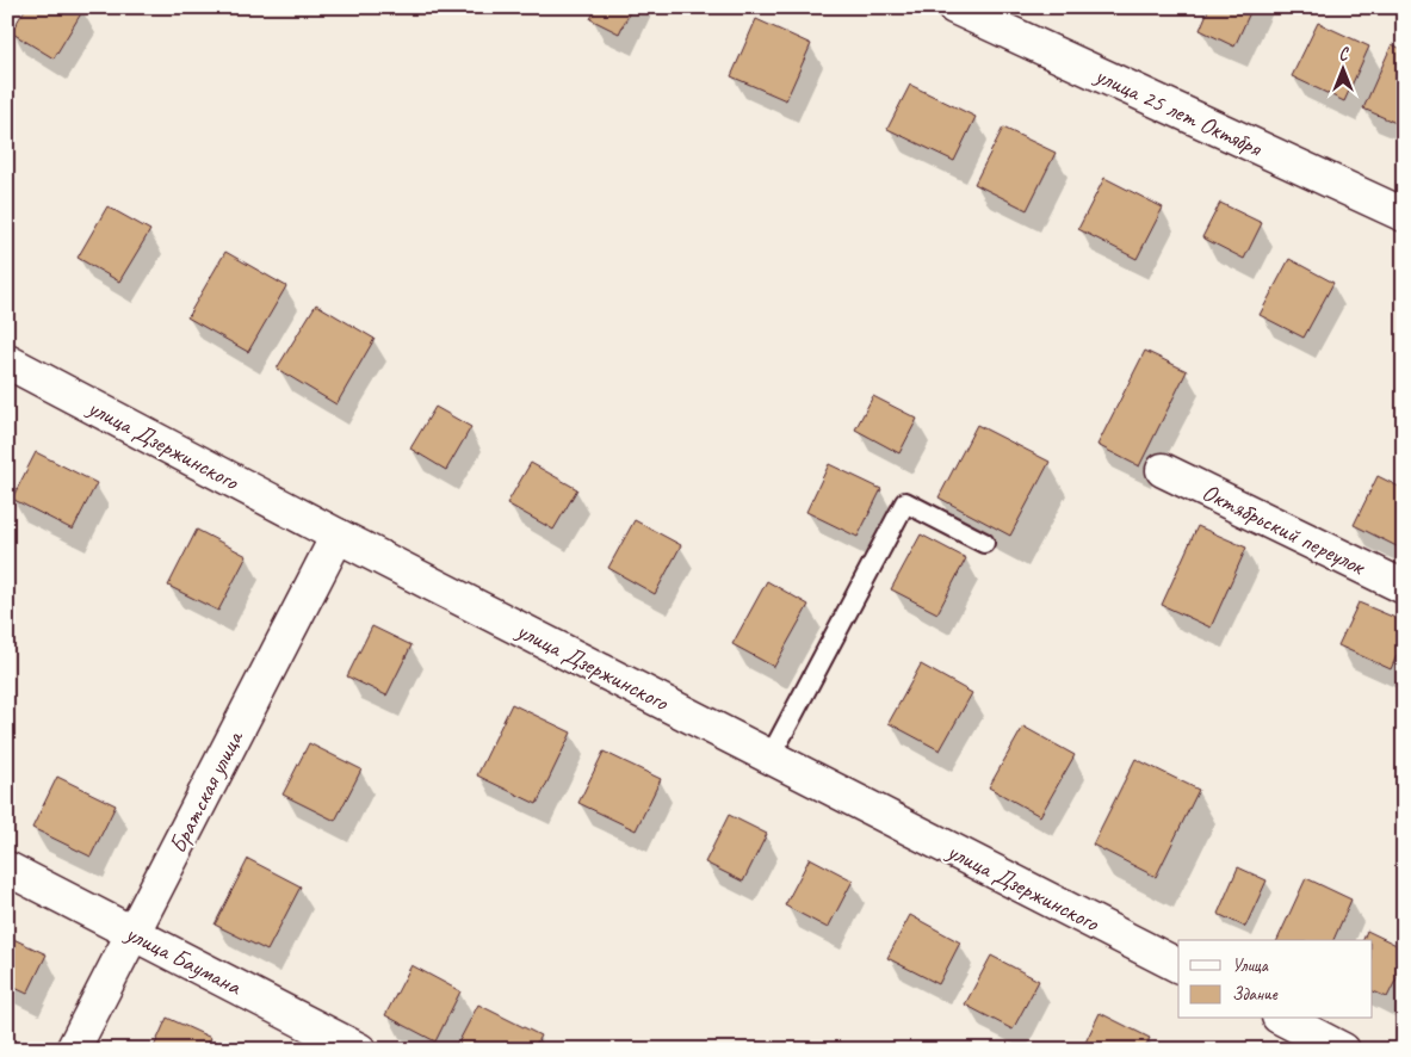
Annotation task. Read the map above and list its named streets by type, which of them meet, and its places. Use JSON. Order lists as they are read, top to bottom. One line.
{"streets":{"street":["улица 25 лет Октября","улица Дзержинского","Октябрьский переулок","Братская улица","улица Баумана"]},"crossings":[["улица Дзержинского","Братская улица"],["Братская улица","улица Баумана"]],"legend":["Улица","Здание"],"north":"top"}
